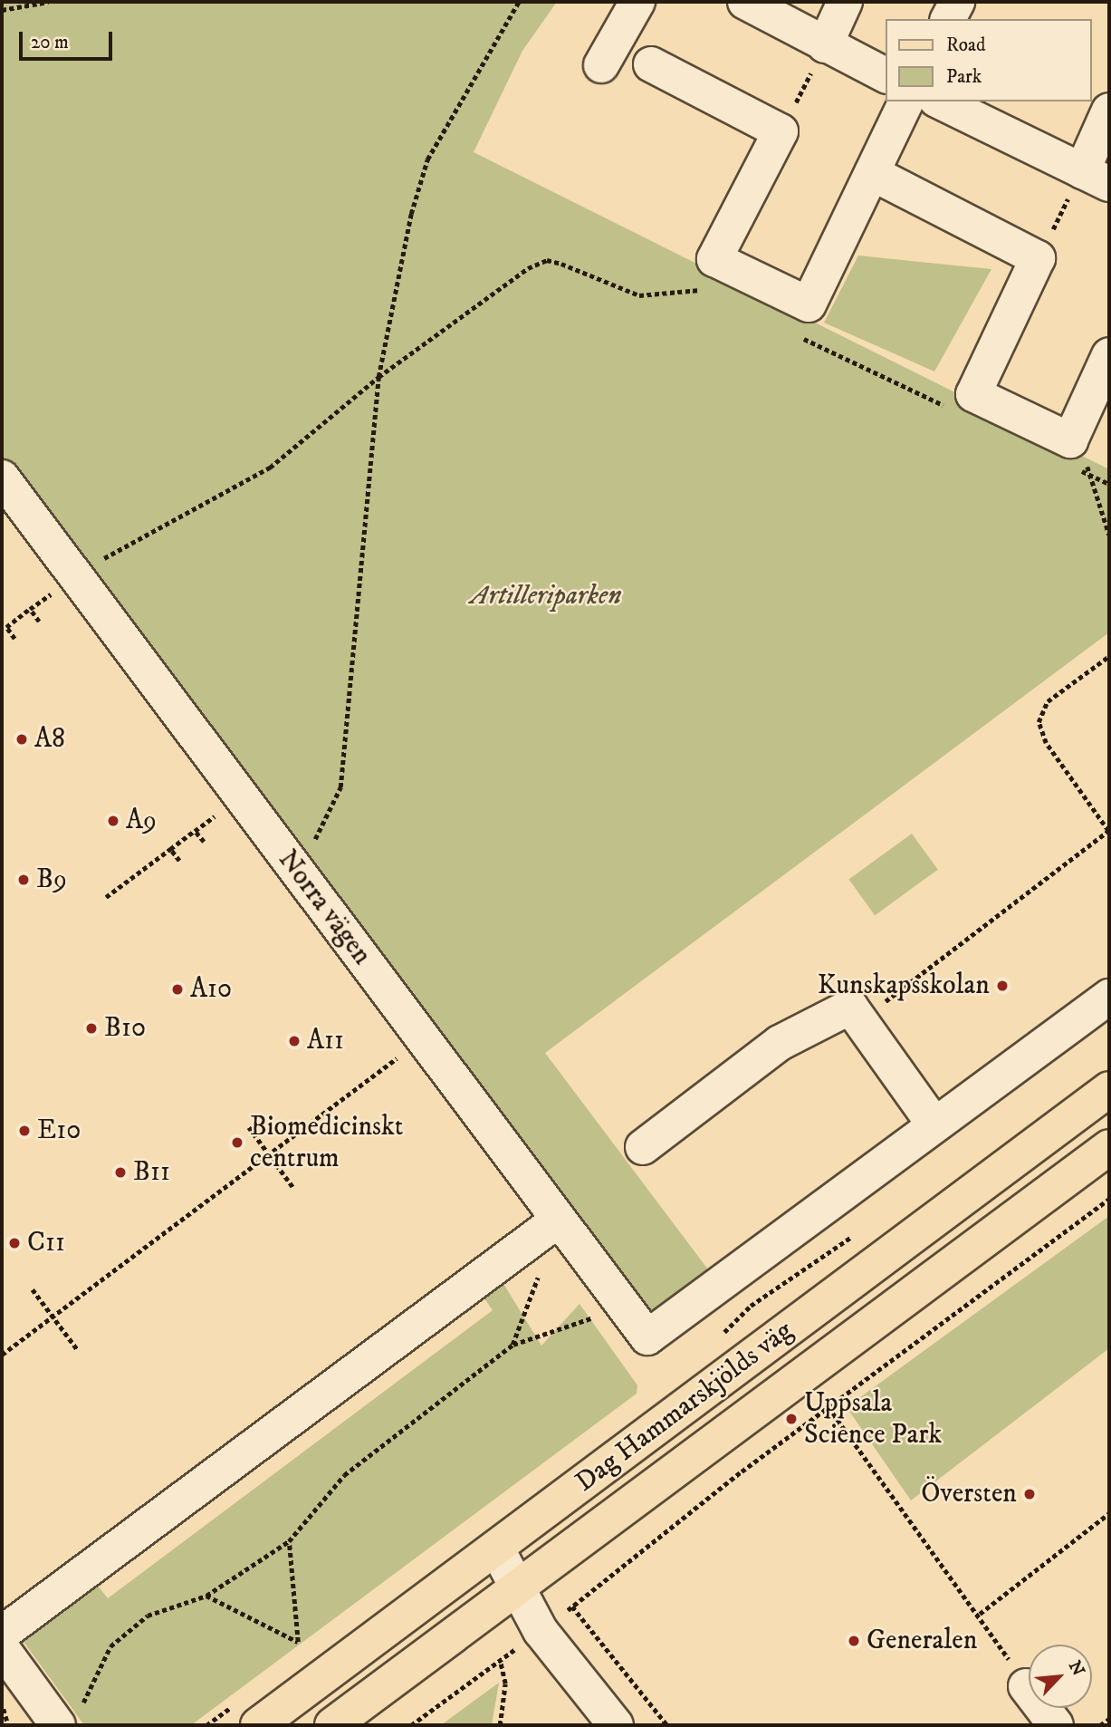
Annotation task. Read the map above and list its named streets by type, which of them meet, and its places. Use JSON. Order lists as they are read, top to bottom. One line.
{"streets":{"main road":["Dag Hammarskjölds väg"],"street":["Norra vägen"]},"parks":["Artilleriparken"],"places":["A8","A9","B9","Kunskapsskolan","A10","B10","A11","E10","Biomedicinskt centrum","B11","C11","Uppsala Science Park","Översten","Generalen"],"legend":["Road","Park"],"scale_bar":"20 m","north":"top right"}
